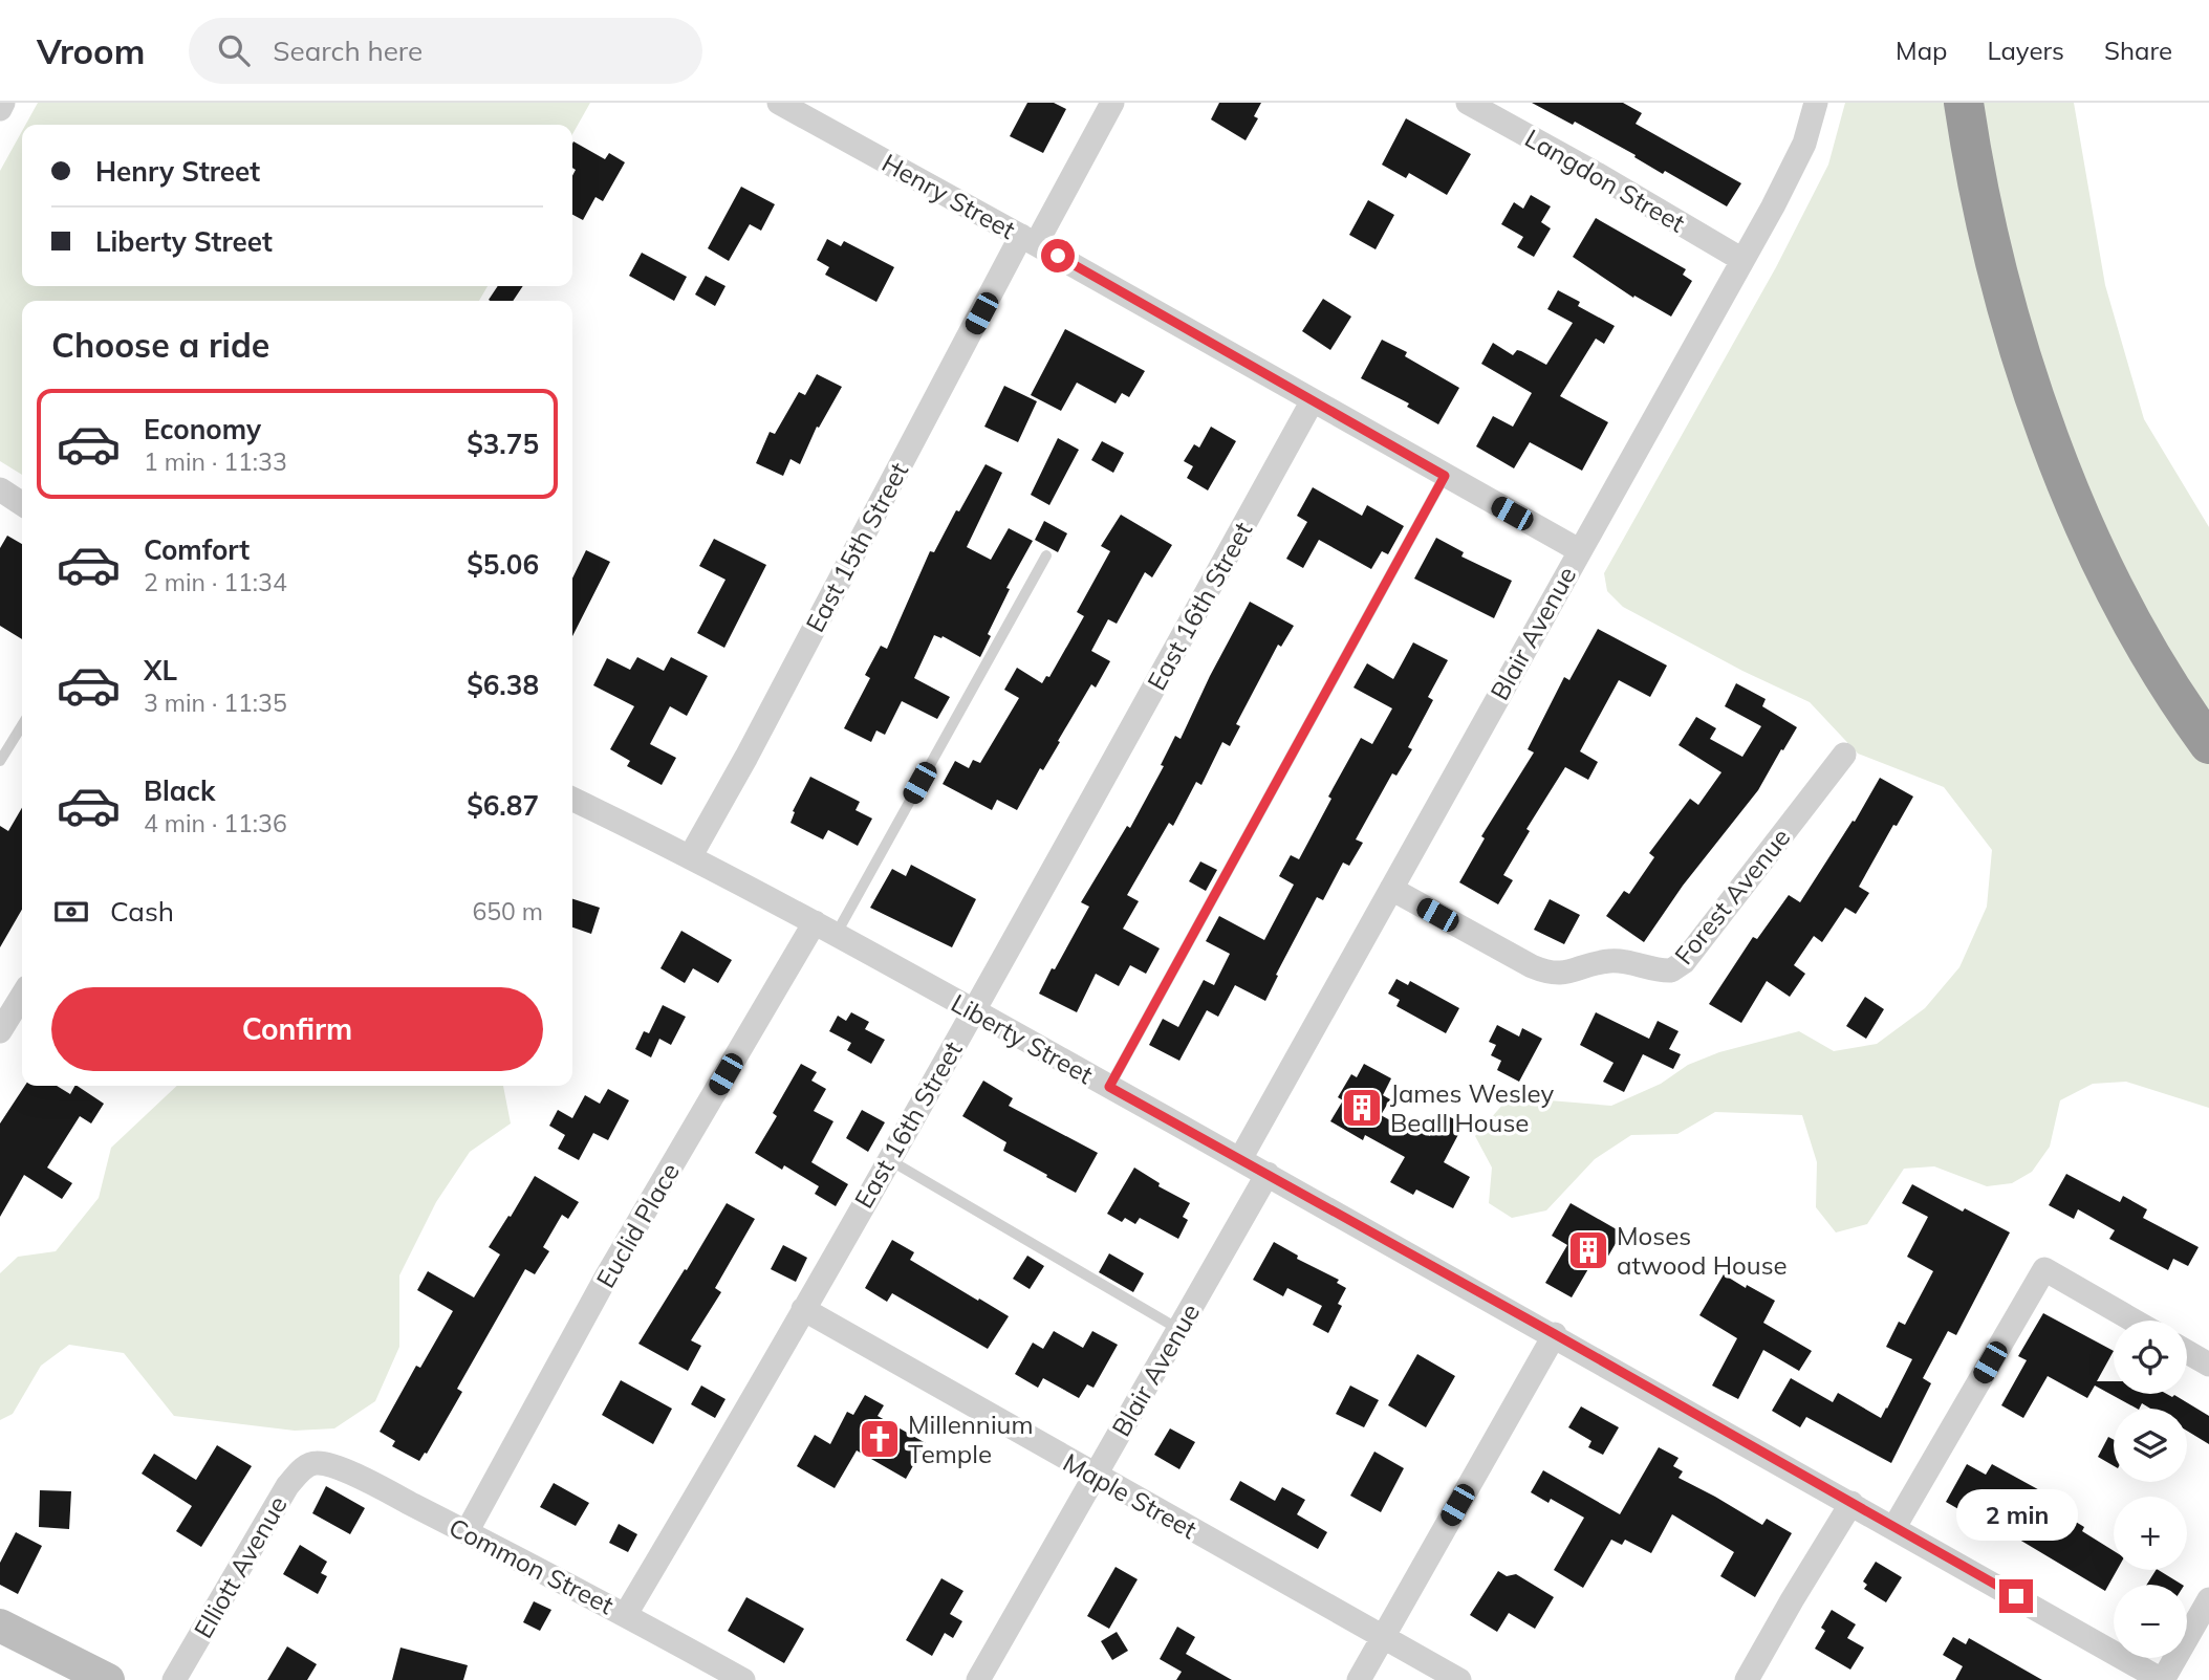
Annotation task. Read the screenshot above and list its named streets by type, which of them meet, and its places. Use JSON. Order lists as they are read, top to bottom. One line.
{"streets":{"street":["Langdon Street","Henry Street","East 15th Street","East 16th Street","Blair Avenue","Forest Avenue","Liberty Street","Euclid Place","Maple Street","Common Street","Elliott Avenue"]},"crossings":[["Langdon Street","Blair Avenue"],["Henry Street","East 15th Street"],["Henry Street","East 16th Street"],["Henry Street","Blair Avenue"],["East 15th Street","Liberty Street"],["East 16th Street","Liberty Street"],["East 16th Street","Maple Street"],["East 16th Street","Common Street"],["Blair Avenue","Forest Avenue"],["Blair Avenue","Liberty Street"],["Blair Avenue","Maple Street"],["Liberty Street","Euclid Place"],["Euclid Place","Common Street"],["Common Street","Elliott Avenue"]],"places":{"building":["James Wesley Beall House","Moses atwood House"],"church":["Millennium Temple"]},"page":{"header":"Vroom","search":"Search here","nav":["Map","Layers","Share"],"banner":["Henry Street","Liberty Street"],"heading":"Choose a ride","list":[{"name":"Economy","note":"1 min · 11:33","value":"$3.75"},{"name":"Comfort","note":"2 min · 11:34","value":"$5.06"},{"name":"XL","note":"3 min · 11:35","value":"$6.38"},{"name":"Black","note":"4 min · 11:36","value":"$6.87"}],"pay":["Cash","650 m"],"buttons":"Confirm","map_buttons":["+","−"],"bubble":"2 min"}}
